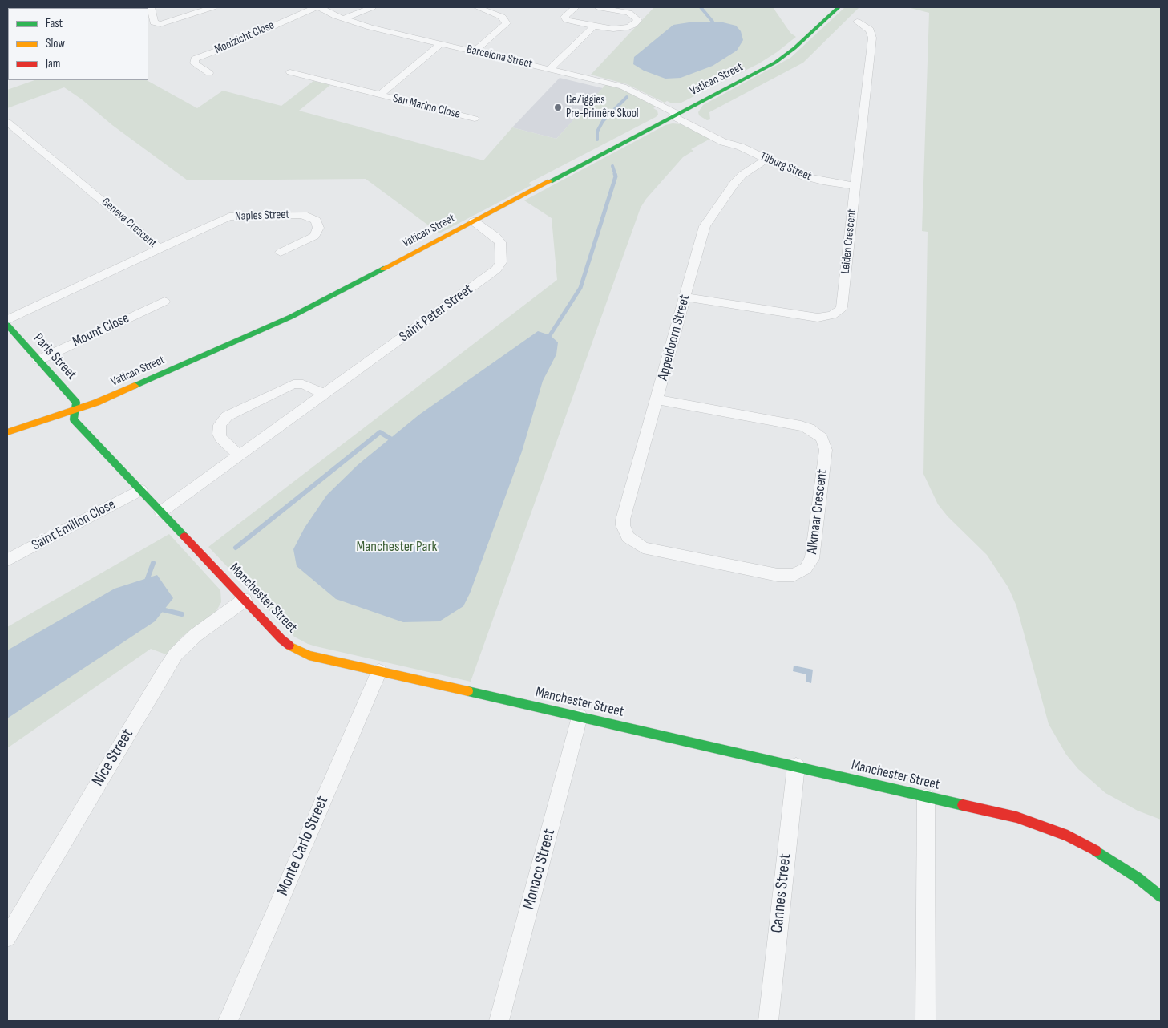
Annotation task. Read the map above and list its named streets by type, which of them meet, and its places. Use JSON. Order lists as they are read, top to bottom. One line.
{"streets":{"street":["Mooizicht Close","Barcelona Street","Vatican Street","San Marino Close","Tilburg Street","Naples Street","Geneva Crescent","Leiden Crescent","Saint Peter Street","Mount Close","Appeldoorn Street","Paris Street","Alkmaar Crescent","Saint Emilion Close","Manchester Street","Nice Street","Monte Carlo Street","Monaco Street","Cannes Street"]},"crossings":[["Barcelona Street","Vatican Street"],["Barcelona Street","San Marino Close"],["Barcelona Street","Tilburg Street"],["Vatican Street","Tilburg Street"],["Vatican Street","Saint Peter Street"],["Vatican Street","Paris Street"],["Vatican Street","Manchester Street"],["Tilburg Street","Leiden Crescent"],["Tilburg Street","Appeldoorn Street"],["Naples Street","Geneva Crescent"],["Leiden Crescent","Appeldoorn Street"],["Saint Peter Street","Manchester Street"],["Mount Close","Paris Street"],["Appeldoorn Street","Alkmaar Crescent"],["Paris Street","Manchester Street"],["Saint Emilion Close","Manchester Street"],["Manchester Street","Nice Street"],["Manchester Street","Monte Carlo Street"],["Manchester Street","Monaco Street"],["Manchester Street","Cannes Street"]],"parks":["Manchester Park"],"places":["GeZiggies Pre-Primêre Skool"],"legend":["Fast","Slow","Jam"]}
